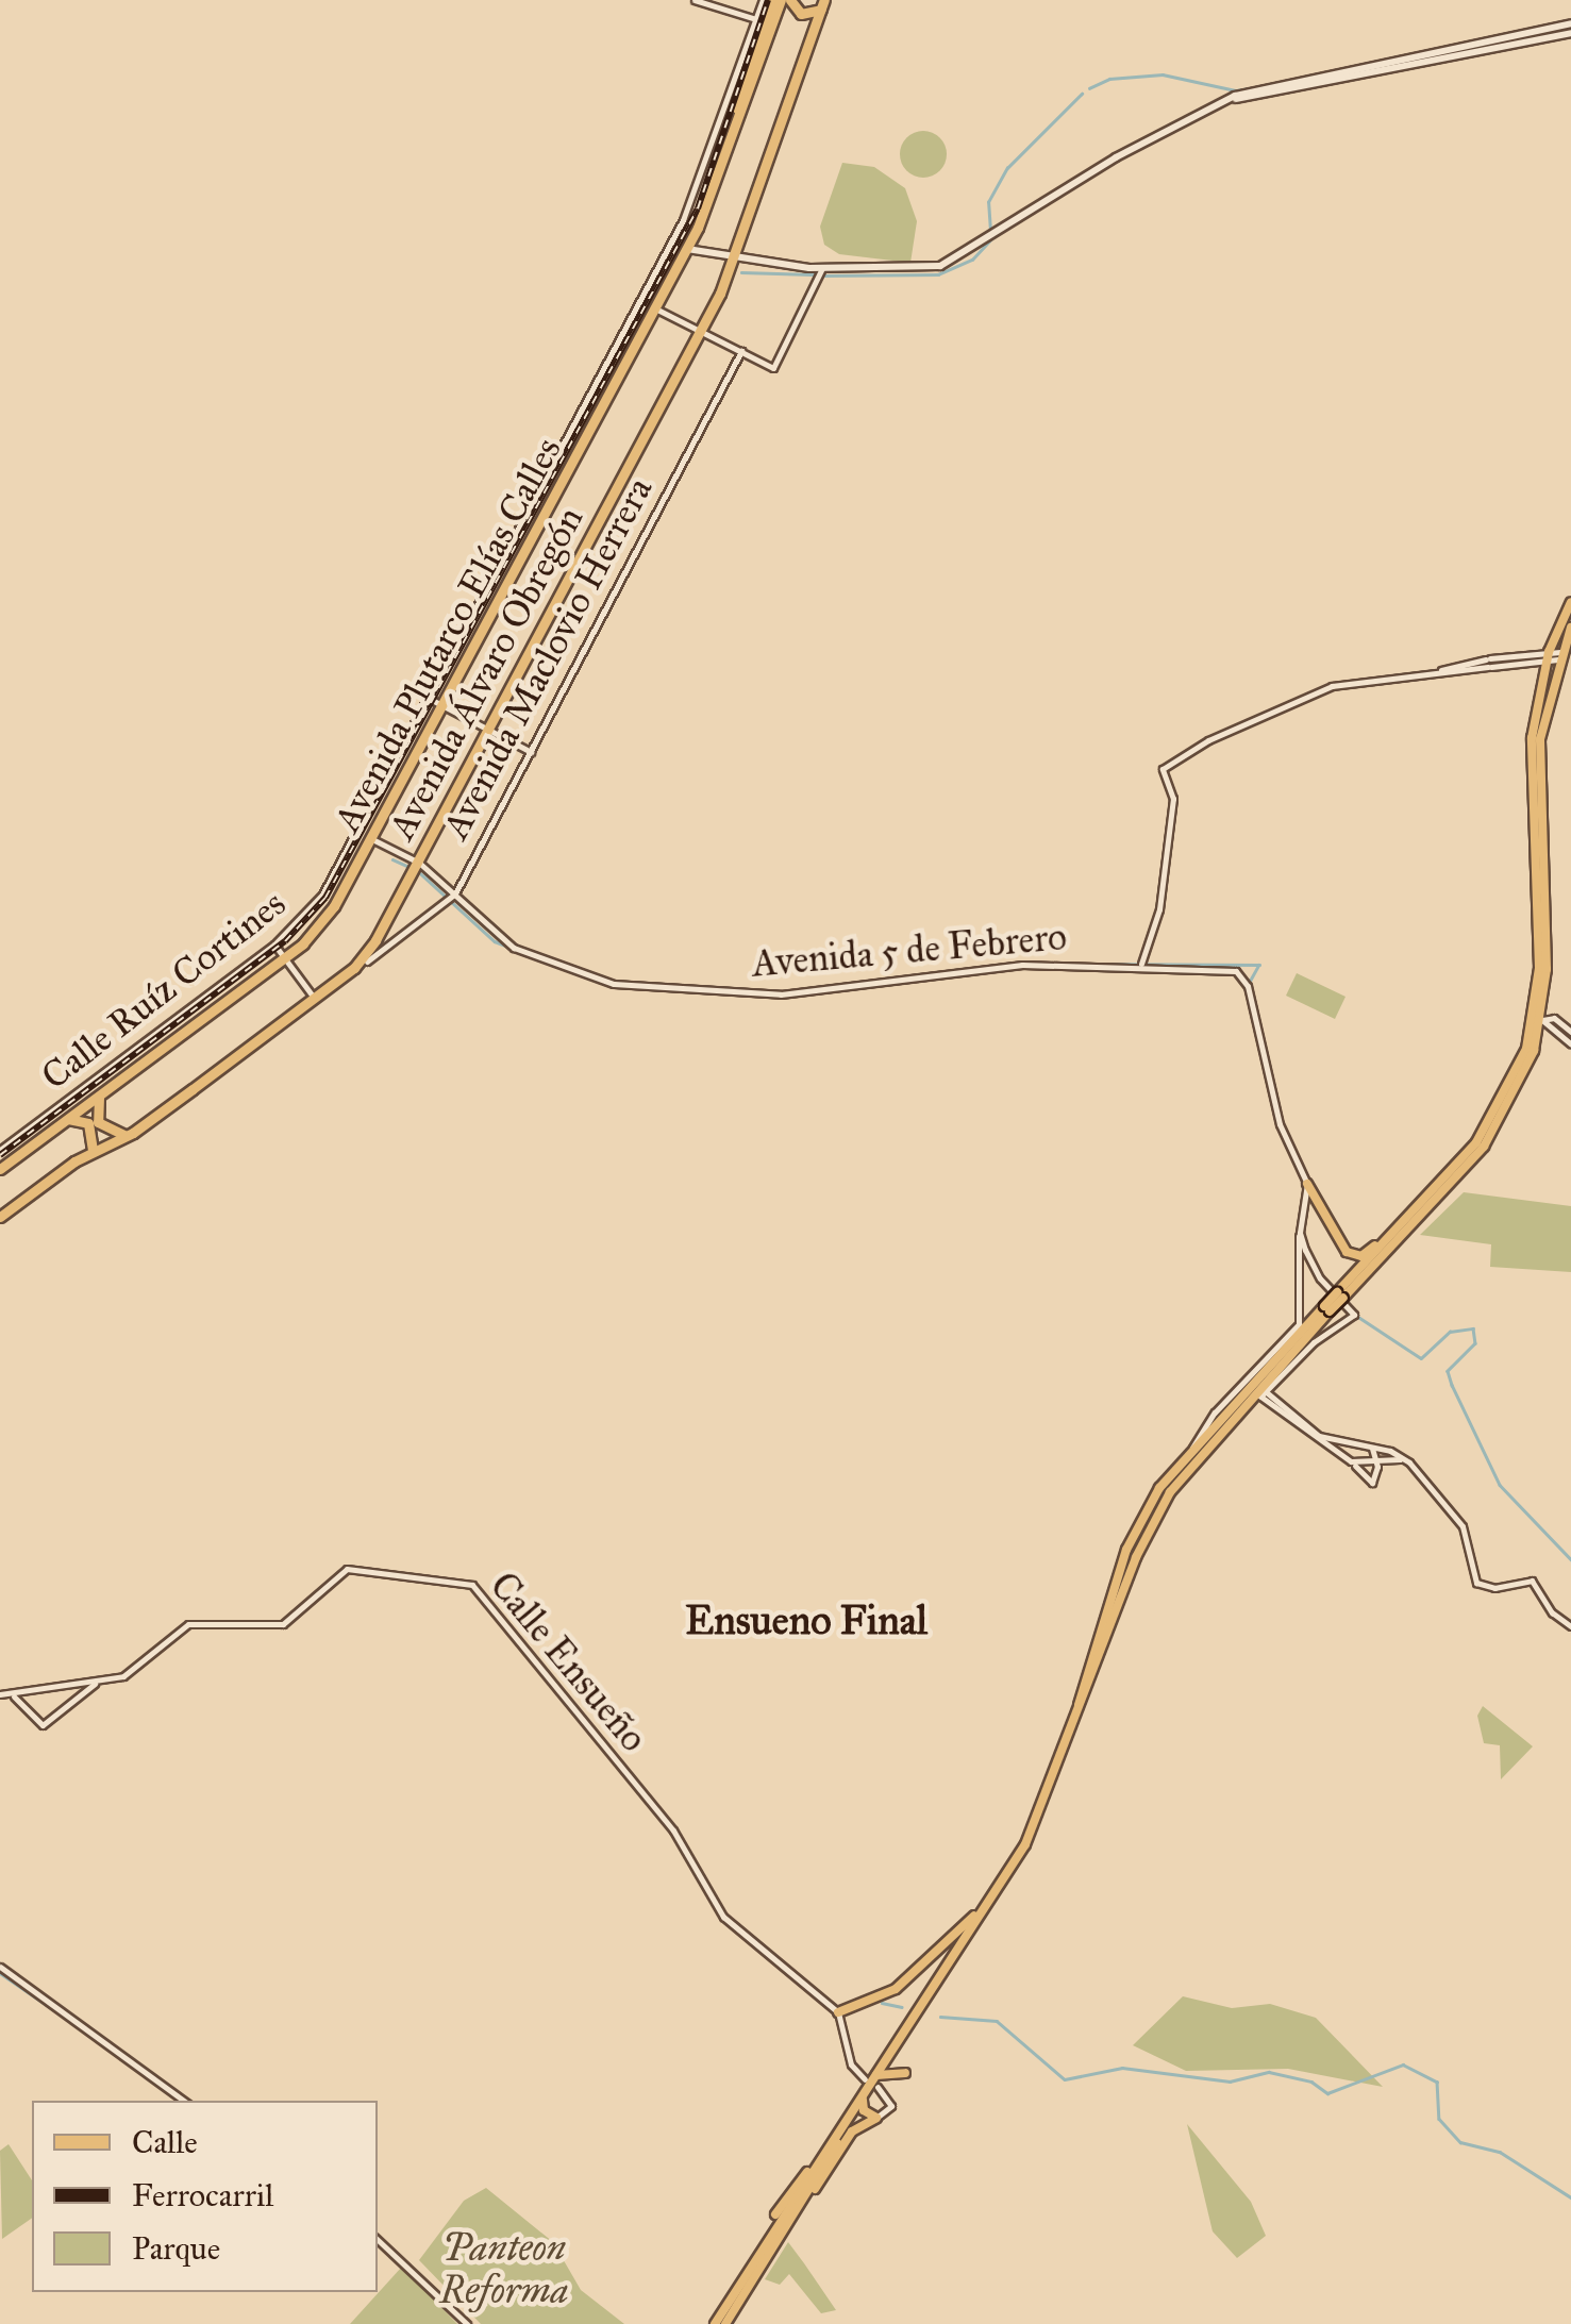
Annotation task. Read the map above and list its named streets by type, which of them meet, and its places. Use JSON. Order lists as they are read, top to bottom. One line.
{"streets":{"highway":["Avenida Plutarco Elías Calles","Avenida Álvaro Obregón"],"street":["Avenida Maclovio Herrera","Avenida 5 de Febrero","Calle Ruíz Cortines","Calle Ensueño"]},"crossings":[["Avenida Plutarco Elías Calles","Avenida 5 de Febrero"],["Avenida Maclovio Herrera","Avenida 5 de Febrero"],["Avenida Álvaro Obregón","Avenida 5 de Febrero"]],"districts":["Ensueno Final"],"parks":["Panteon Reforma"],"legend":["Calle","Ferrocarril","Parque"]}
